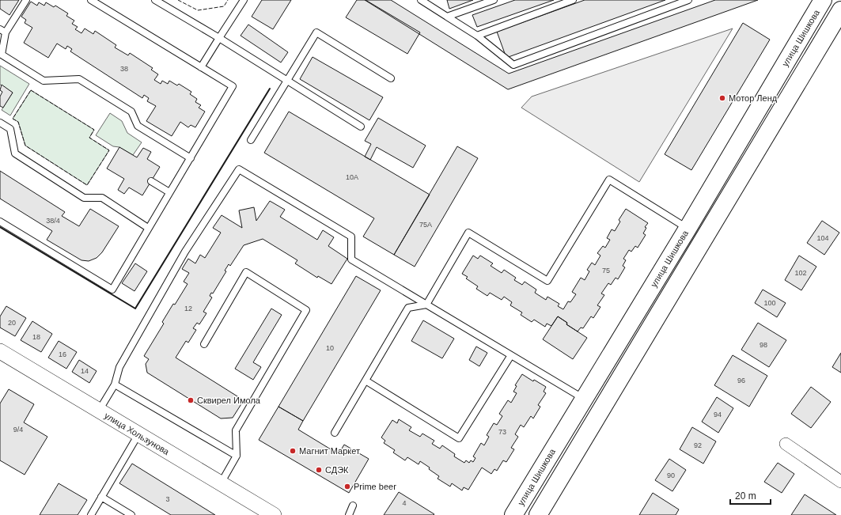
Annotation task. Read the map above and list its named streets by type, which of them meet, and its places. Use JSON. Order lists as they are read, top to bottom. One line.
{"streets":{"main road":["улица Шишкова"],"street":["улица Хользунова"]},"places":["Мотор Ленд","Сквирел Имола","Магнит Маркет","СДЭК","Prime beer"],"house_numbers":["38","10А","38/4","75А","104","75","102","100","12","20","18","98","10","16","14","96","94","9/4","73","92","90","3","4"],"scale_bar":"20 m"}
